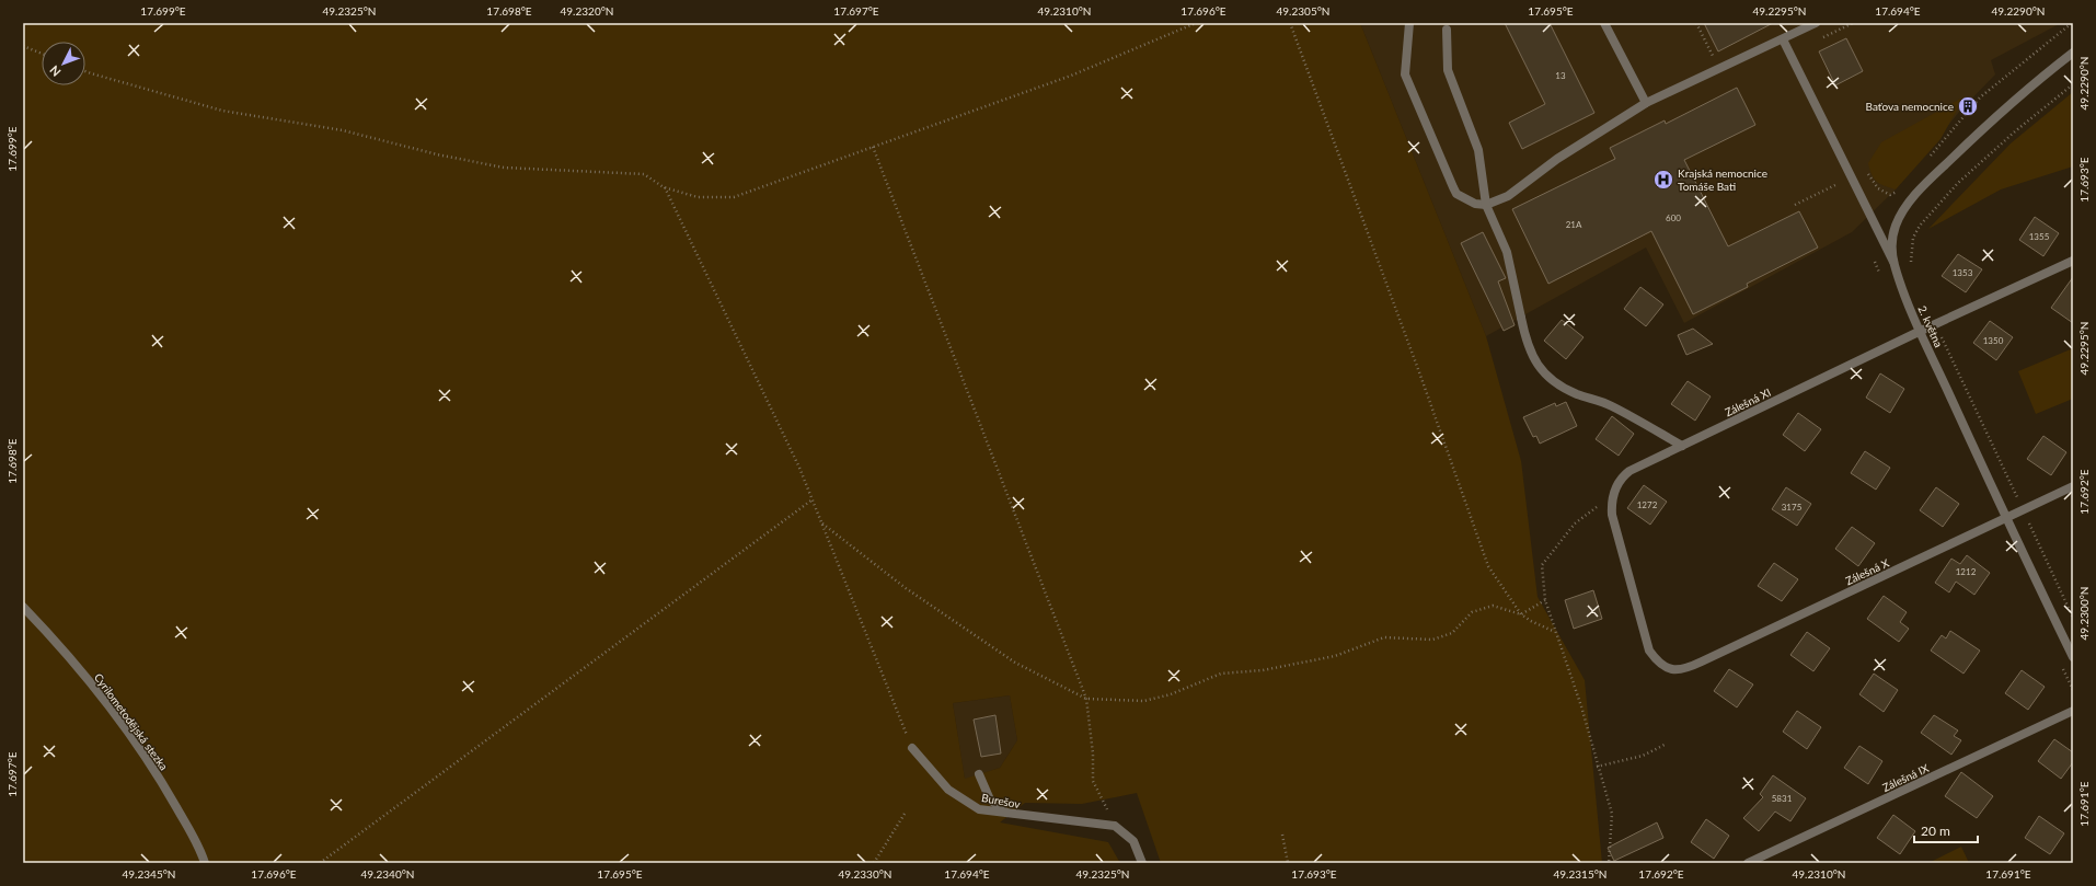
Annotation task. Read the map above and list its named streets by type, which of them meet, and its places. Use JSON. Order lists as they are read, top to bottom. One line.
{"streets":{"street":["2. května","Zálešná XI","Zálešná X","Cyrilometodějská stezka","Zálešná IX","Burešov"]},"crossings":[["2. května","Zálešná XI"],["2. května","Zálešná X"],["Zálešná XI","Zálešná X"]],"places":{"building":["Baťova nemocnice"],"hospital":["Krajská nemocnice Tomáše Bati"]},"house_numbers":["13","600","21A","1355","1353","1350","1272","3175","1212","5831"],"scale_bar":"20 m","north":"bottom left","coordinates":["17.699°E","49.2325°N","17.698°E","49.2320°N","17.697°E","49.2310°N","17.696°E","49.2305°N","17.695°E","49.2295°N","17.694°E","49.2290°N","17.693°E","17.692°E","49.2300°N","17.691°E","49.2345°N","49.2340°N","49.2330°N","49.2315°N"]}
